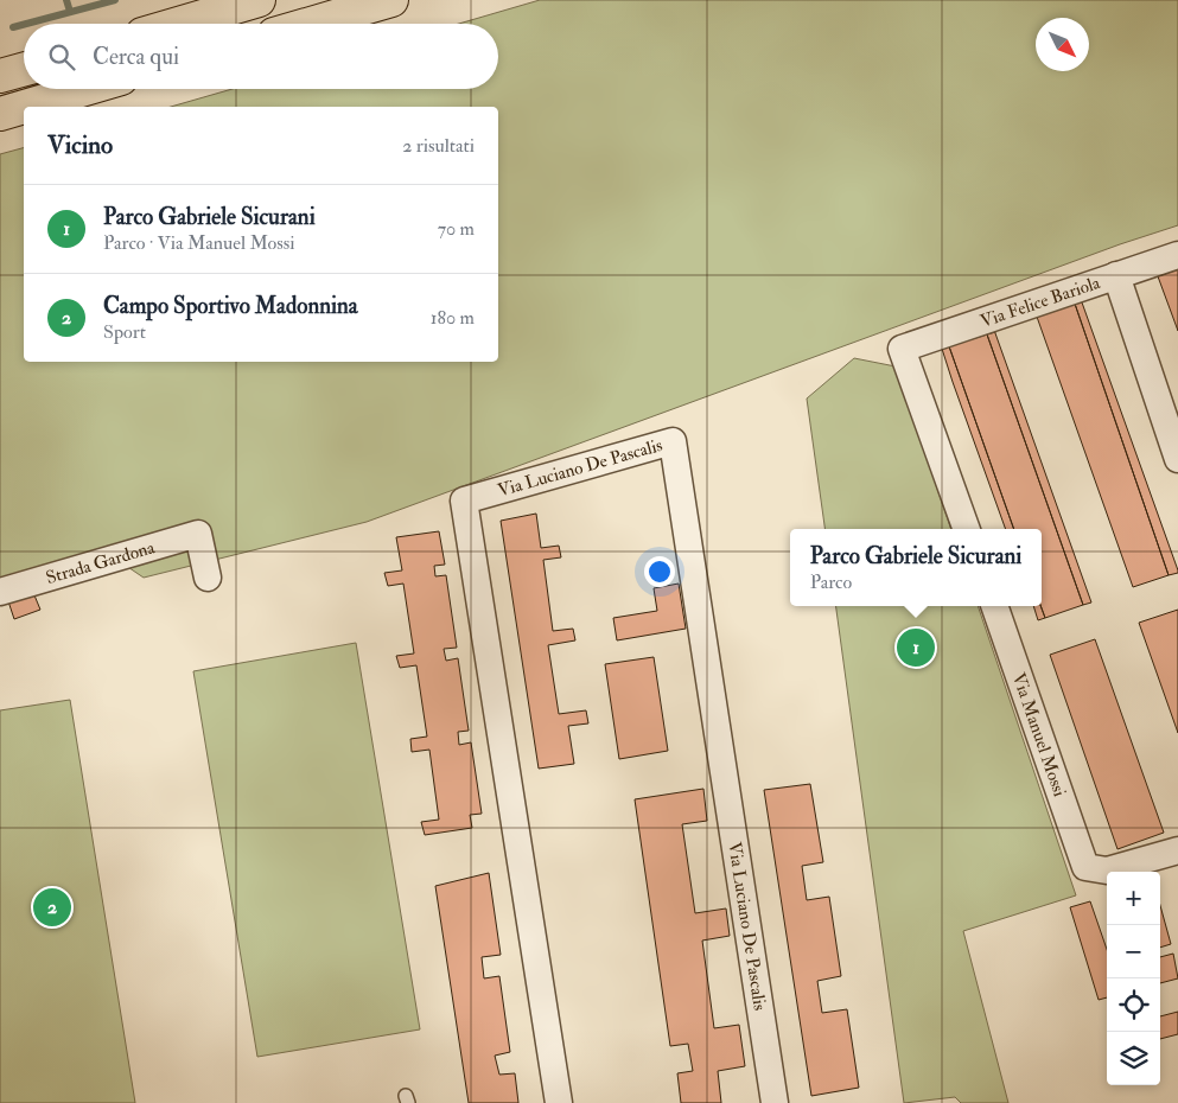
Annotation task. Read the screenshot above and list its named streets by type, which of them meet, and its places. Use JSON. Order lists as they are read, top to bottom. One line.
{"streets":{"street":["Via Felice Bariola","Via Luciano De Pascalis","Strada Gardona","Via Manuel Mossi"]},"north":"bottom right","page":{"search":"Cerca qui","heading":["Vicino","2 risultati"],"list":[{"mark":"1","name":"Parco Gabriele Sicurani","note":"Parco · Via Manuel Mossi","value":"70 m"},{"mark":"2","name":"Campo Sportivo Madonnina","note":"Sport","value":"180 m"}],"popup":["Parco Gabriele Sicurani","Parco"],"pins":["1","2"],"map_buttons":["+","−"]}}
